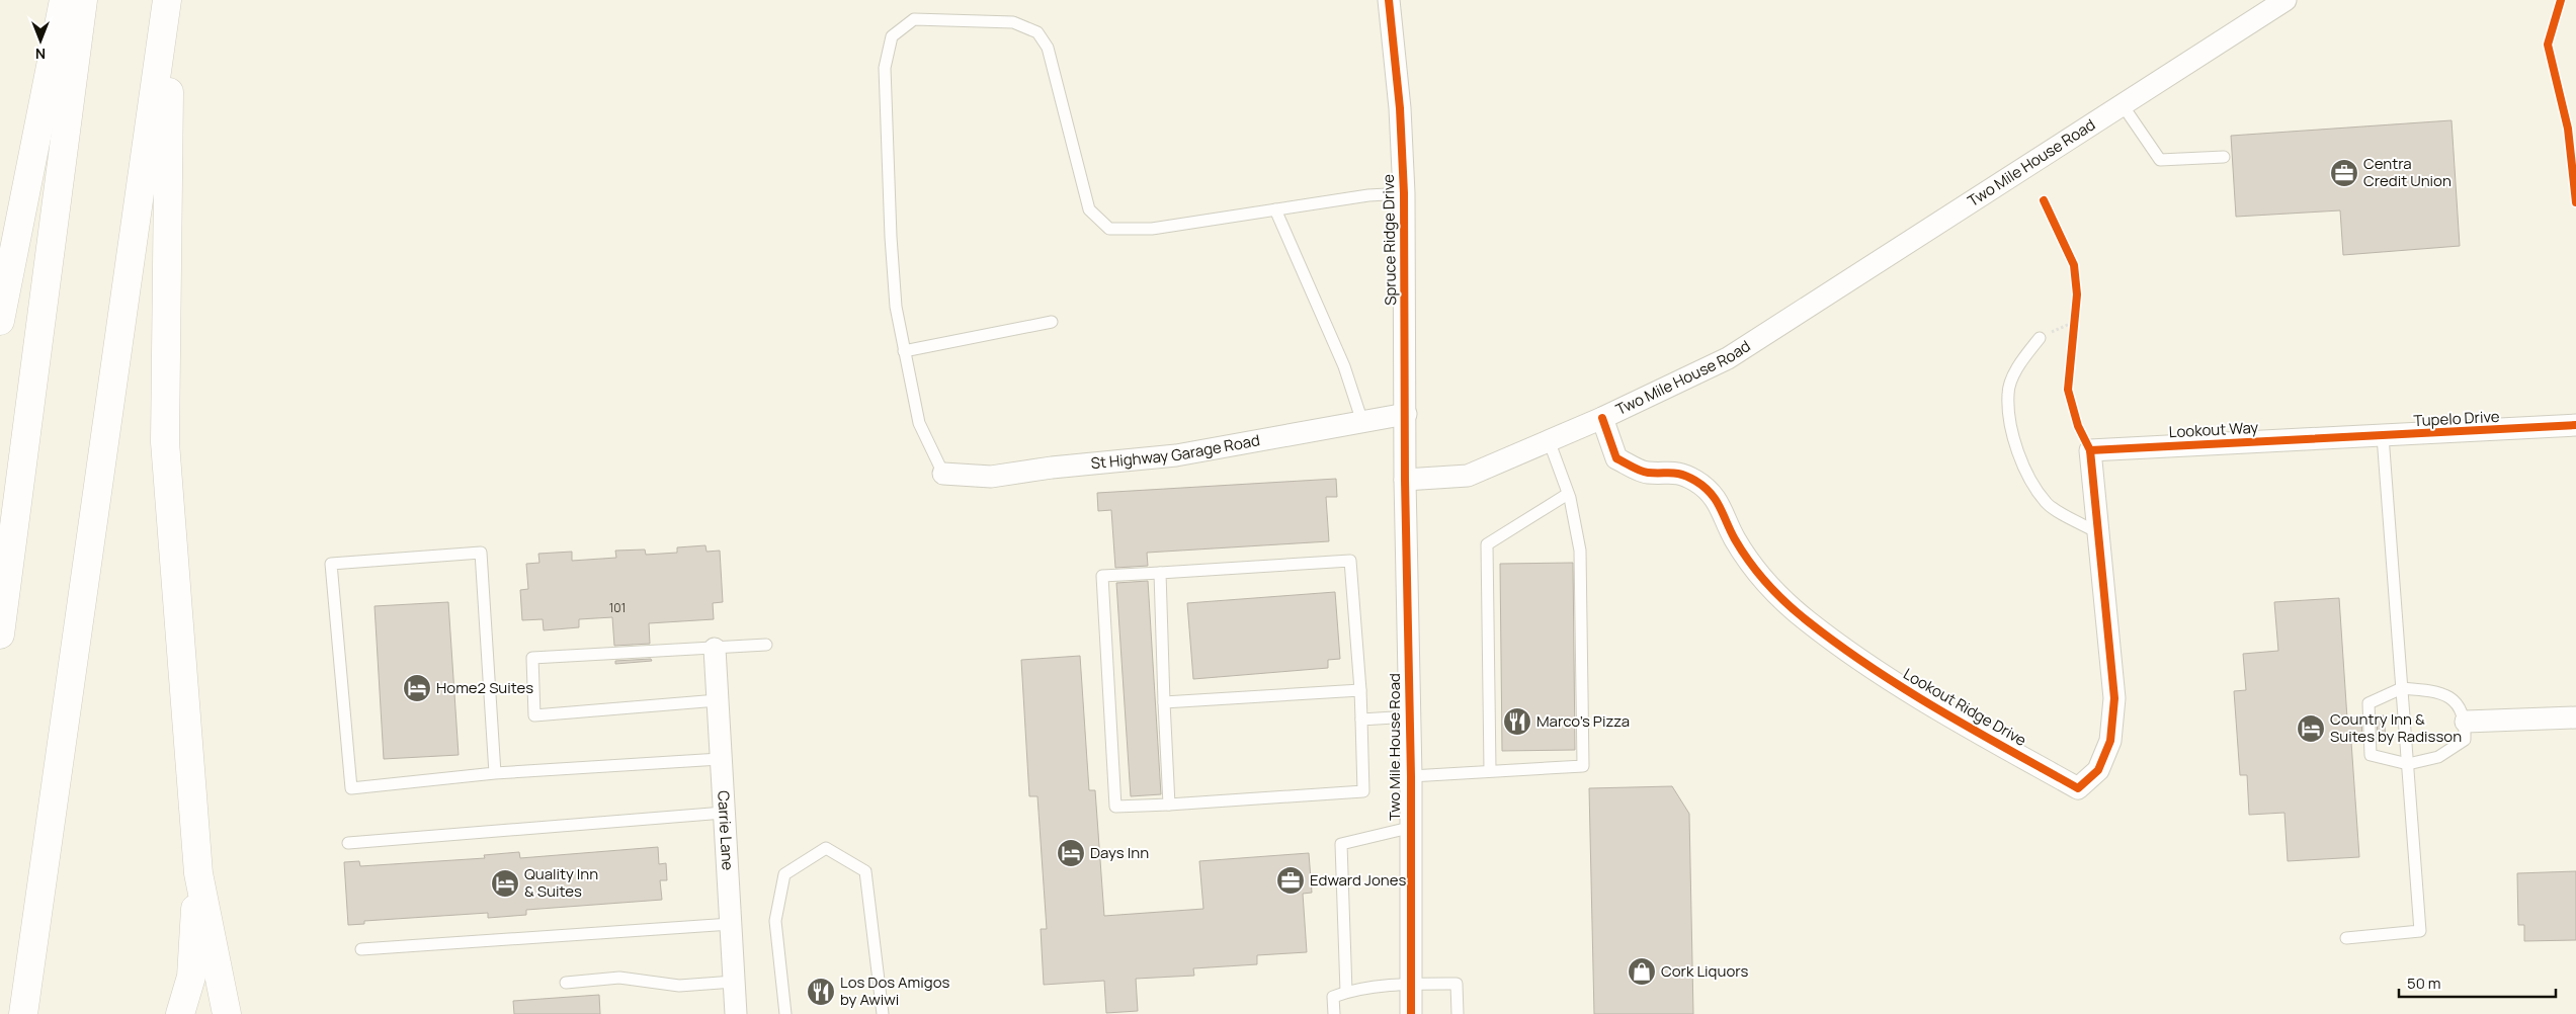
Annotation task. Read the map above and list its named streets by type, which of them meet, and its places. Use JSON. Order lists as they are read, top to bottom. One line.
{"streets":{"street":["Two Mile House Road","Spruce Ridge Drive","Tupelo Drive","Lookout Way","St Highway Garage Road","Lookout Ridge Drive","Carrie Lane"]},"crossings":[["Two Mile House Road","Spruce Ridge Drive"],["Two Mile House Road","Lookout Ridge Drive"],["Spruce Ridge Drive","St Highway Garage Road"],["Tupelo Drive","Lookout Way"],["Lookout Way","Lookout Ridge Drive"]],"places":{"office":["Centra Credit Union","Edward Jones"],"hotel":["Home2 Suites","Country Inn & Suites by Radisson","Days Inn","Quality Inn & Suites"],"restaurant":["Marco's Pizza","Los Dos Amigos by Awiwi"],"shop":["Cork Liquors"]},"house_numbers":["101"],"scale_bar":"50 m","north":"bottom"}
